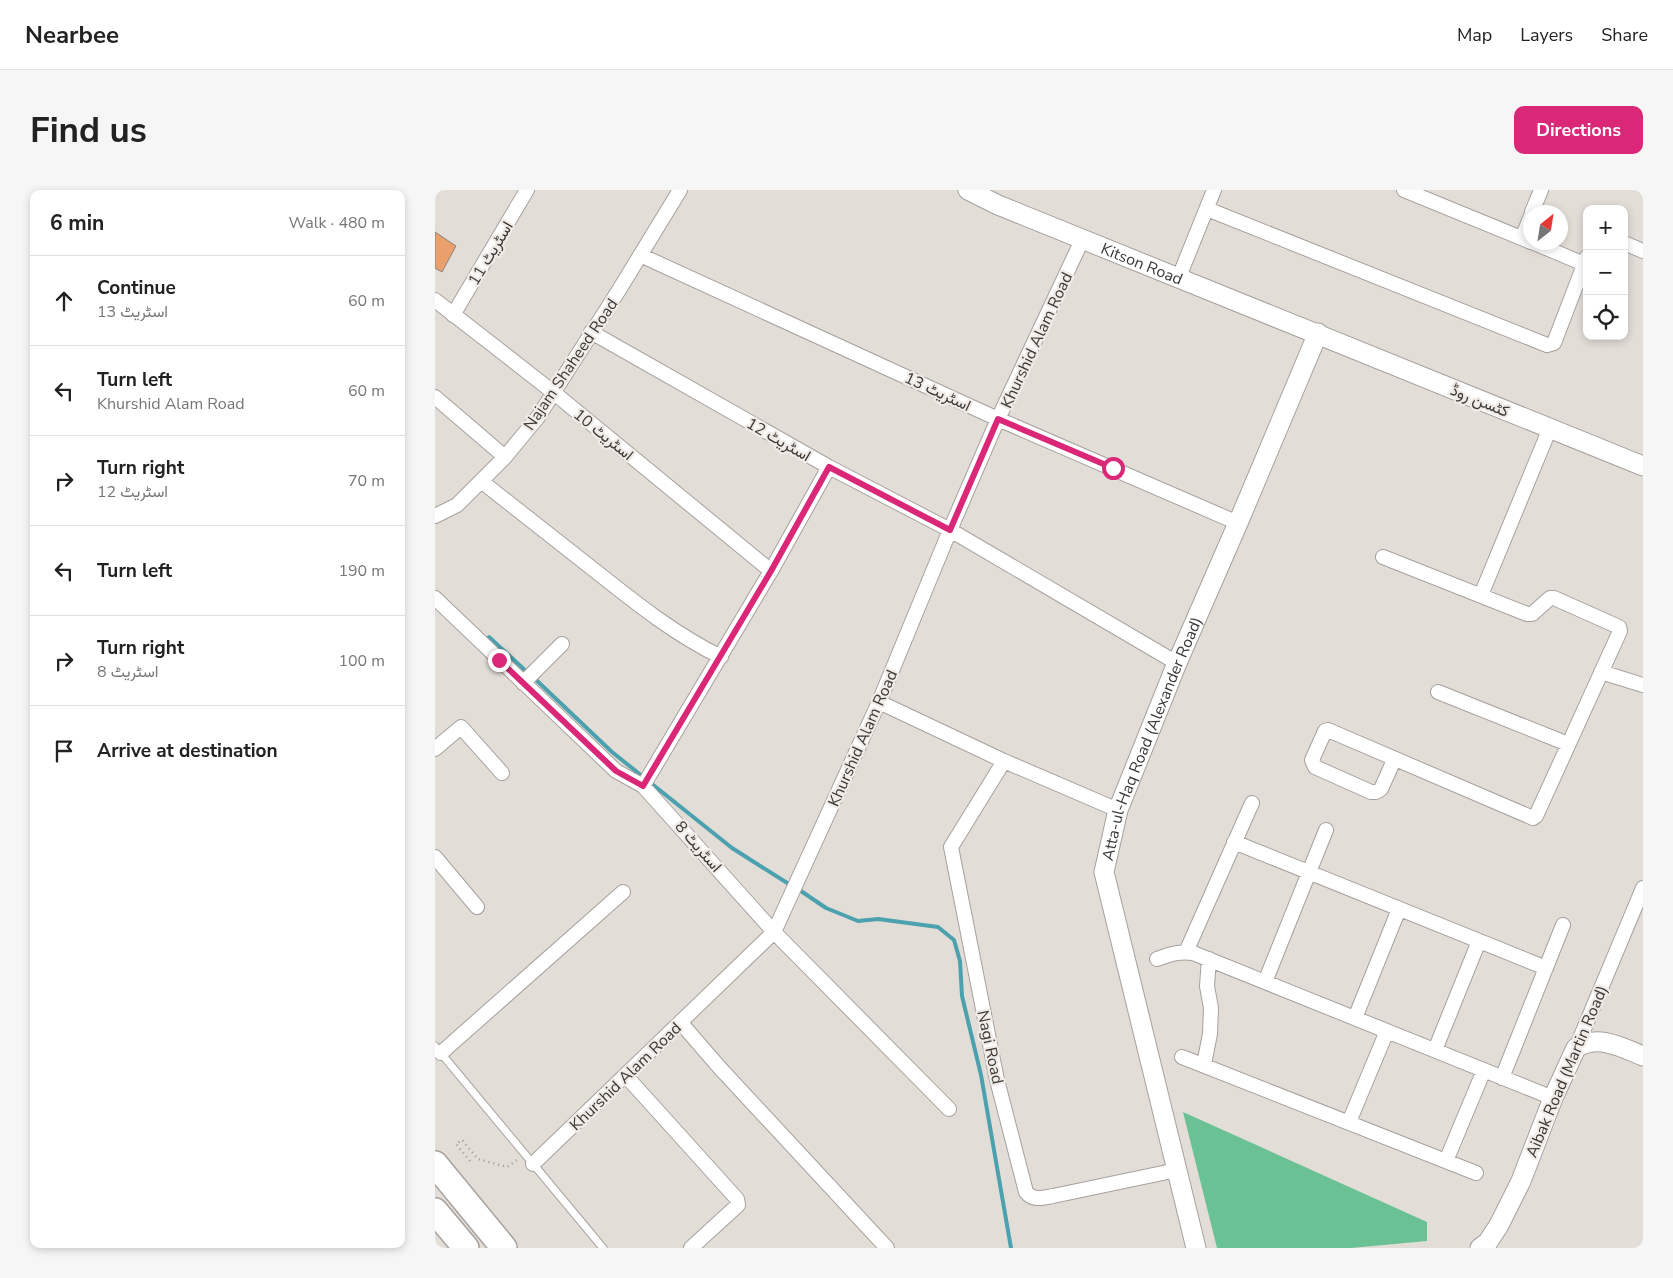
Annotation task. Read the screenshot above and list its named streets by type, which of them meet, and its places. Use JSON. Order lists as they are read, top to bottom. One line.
{"streets":{"street":["اسٹریٹ 11","Kitson Road","Khurshid Alam Road","Najam Shaheed Road","اسٹریٹ 13","کٹسن روڈ","اسٹریٹ 10","اسٹریٹ 12","Atta-ul-Haq Road (Alexander Road)","اسٹریٹ 8","Nagi Road","Aibak Road (Martin Road)"]},"crossings":[["اسٹریٹ 11","اسٹریٹ 10"],["Kitson Road","Khurshid Alam Road"],["Kitson Road","کٹسن روڈ"],["Kitson Road","Atta-ul-Haq Road (Alexander Road)"],["Khurshid Alam Road","اسٹریٹ 13"],["Khurshid Alam Road","اسٹریٹ 12"],["Khurshid Alam Road","اسٹریٹ 8"],["Najam Shaheed Road","اسٹریٹ 13"],["Najam Shaheed Road","اسٹریٹ 10"],["Najam Shaheed Road","اسٹریٹ 12"],["اسٹریٹ 13","Atta-ul-Haq Road (Alexander Road)"],["کٹسن روڈ","Atta-ul-Haq Road (Alexander Road)"],["اسٹریٹ 12","Atta-ul-Haq Road (Alexander Road)"],["Atta-ul-Haq Road (Alexander Road)","Nagi Road"]],"north":"top right","page":{"header":"Nearbee","nav":["Map","Layers","Share"],"buttons":"Directions","title":"Find us","heading":["6 min","Walk · 480 m"],"map_buttons":["+","−"],"list":[["Continue","اسٹریٹ 13","60 m"],["Turn left","Khurshid Alam Road","60 m"],["Turn right","اسٹریٹ 12","70 m"],["Turn left","190 m"],["Turn right","اسٹریٹ 8","100 m"],"Arrive at destination"]}}
